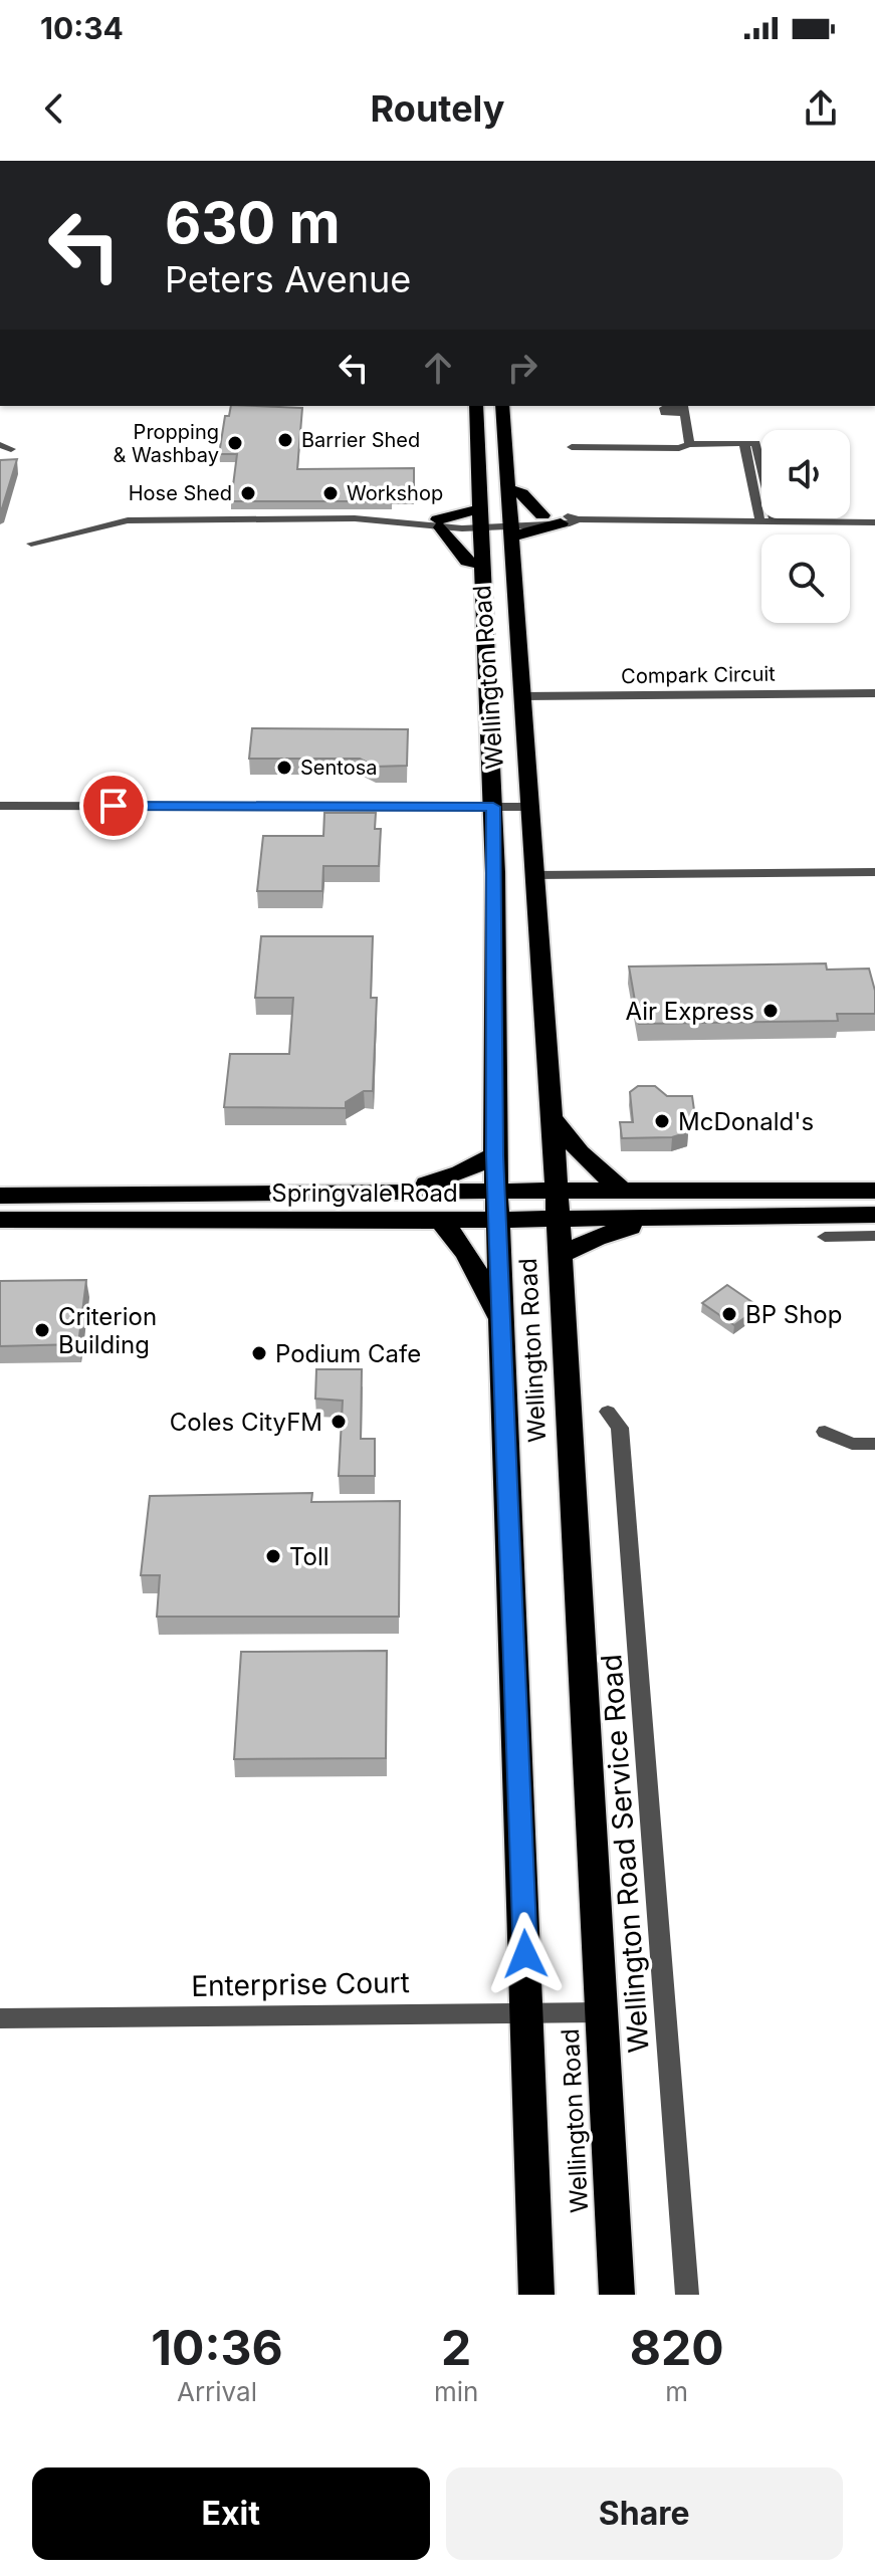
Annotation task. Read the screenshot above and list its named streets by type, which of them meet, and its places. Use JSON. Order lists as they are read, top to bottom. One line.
{"streets":{"highway":["Wellington Road","Springvale Road"],"street":["Compark Circuit","Wellington Road Service Road","Enterprise Court"]},"crossings":[["Compark Circuit","Wellington Road"],["Wellington Road","Springvale Road"],["Wellington Road","Enterprise Court"]],"places":["Barrier Shed","Propping & Washbay","Hose Shed","Workshop","Sentosa","Air Express","McDonald's","BP Shop","Criterion Building","Podium Cafe","Coles CityFM","Toll"],"page":{"status":"10:34","header":"Routely","turn":["630 m","Peters Avenue"],"eta":["10:36","Arrival","2","min","820","m"],"buttons":["Exit","Share"]}}
